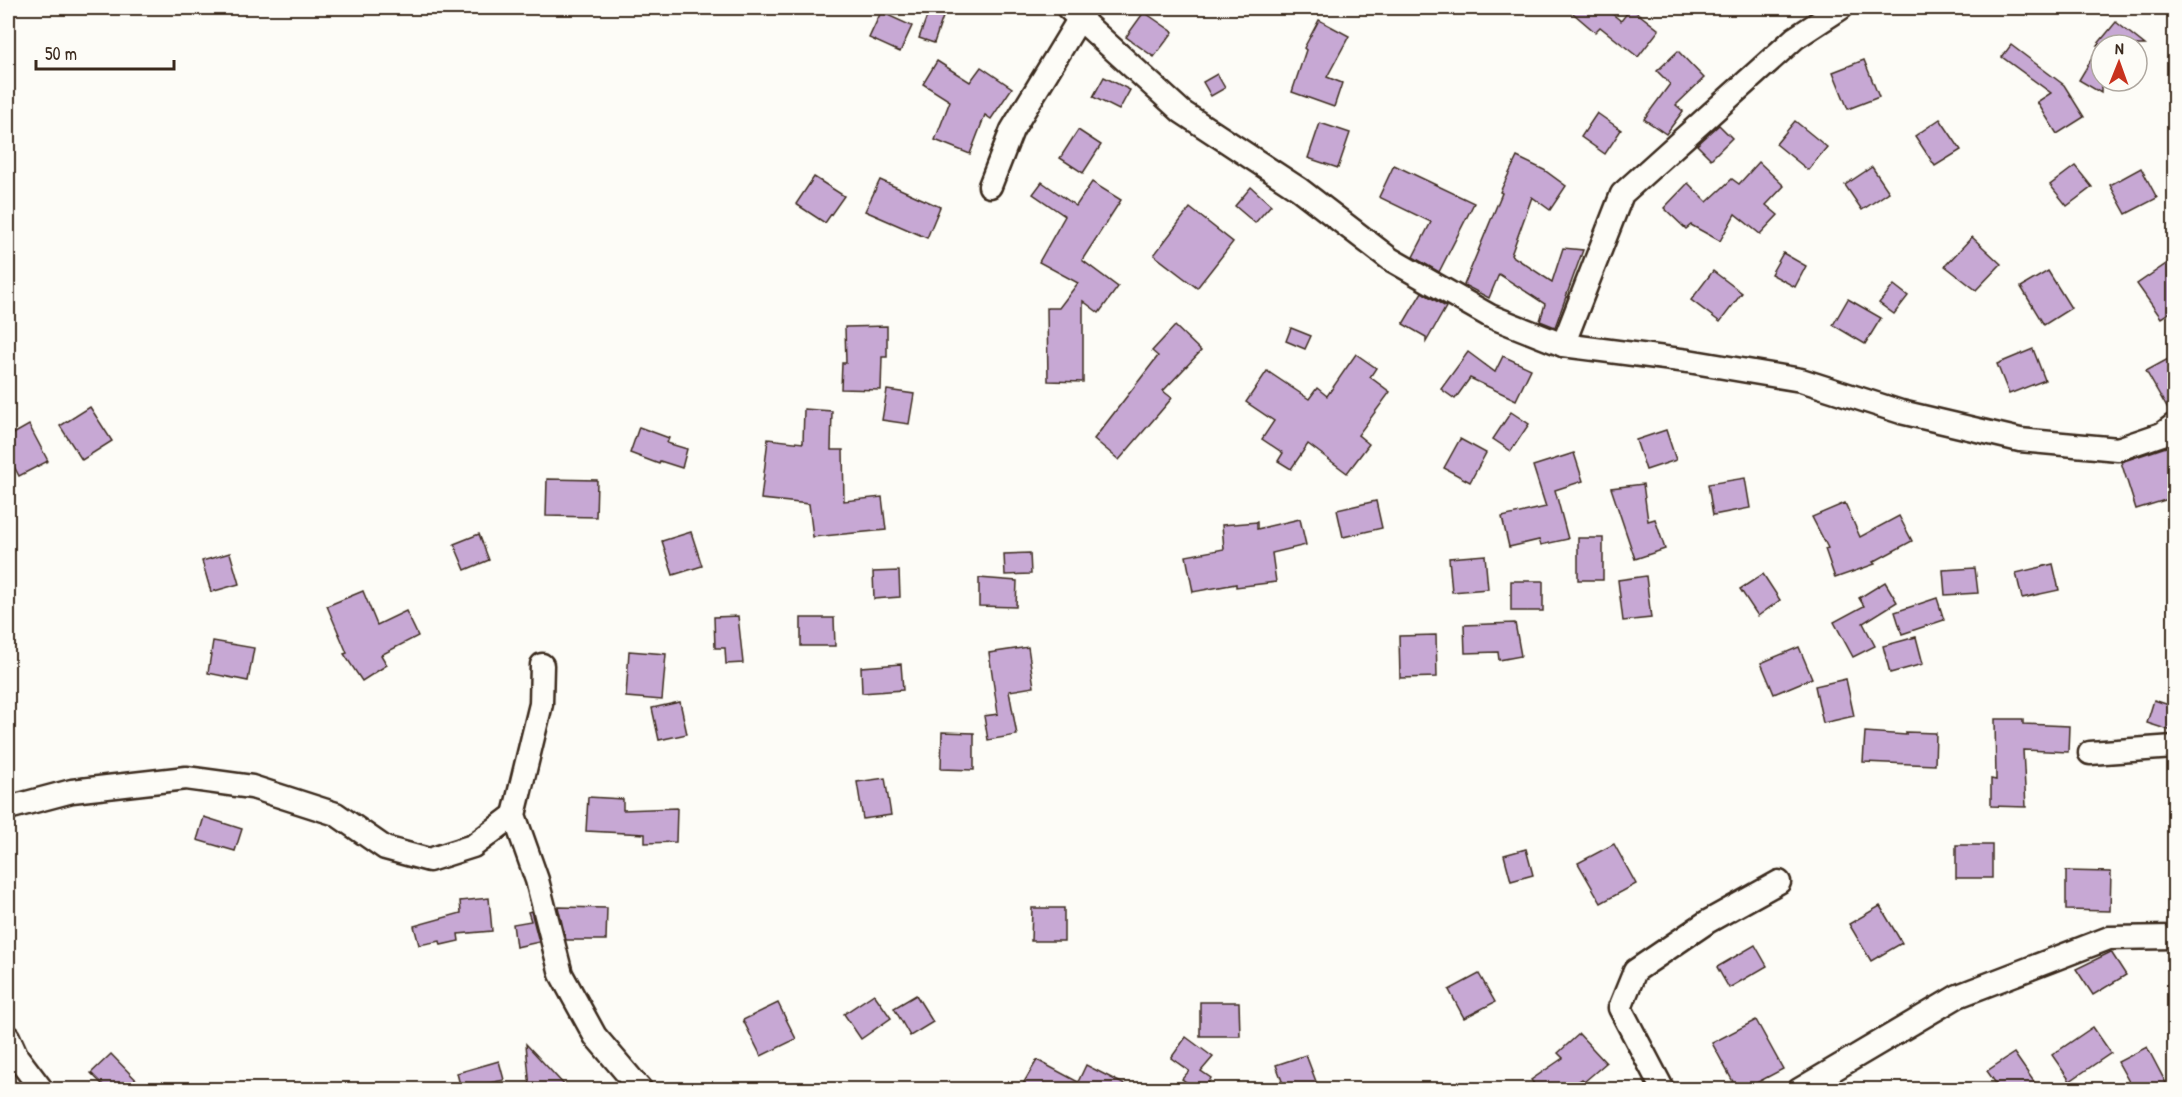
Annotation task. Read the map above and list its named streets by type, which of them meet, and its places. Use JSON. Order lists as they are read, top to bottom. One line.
{"scale_bar":"50 m","north":"top"}
